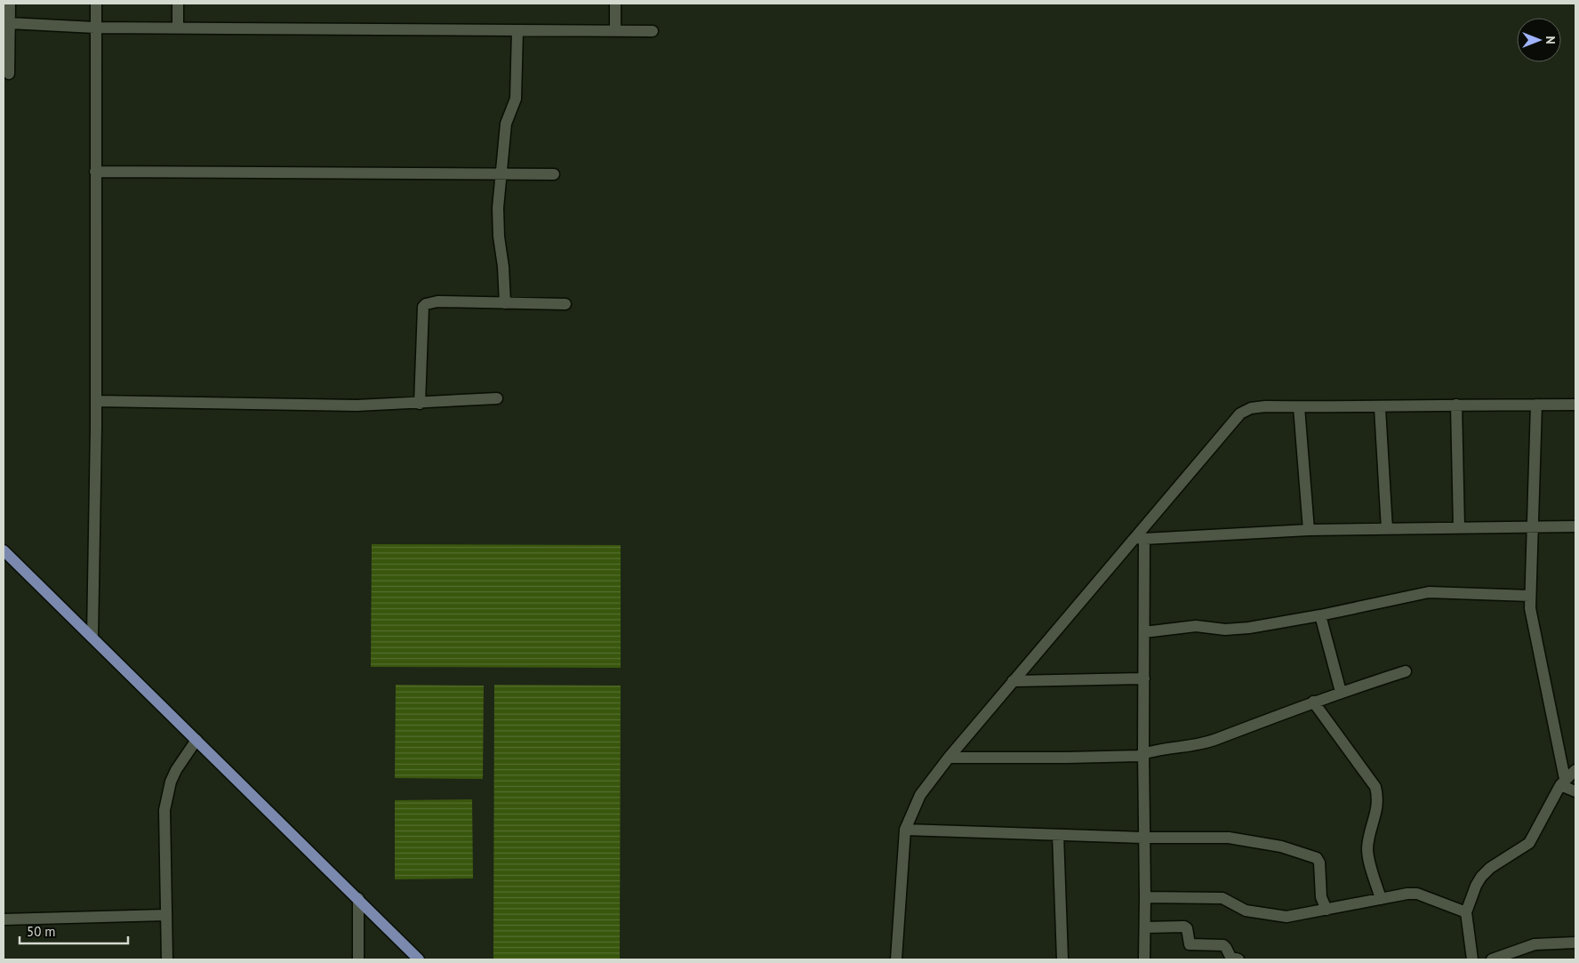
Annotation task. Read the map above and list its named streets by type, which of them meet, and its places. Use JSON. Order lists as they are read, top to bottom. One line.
{"scale_bar":"50 m","north":"right"}
